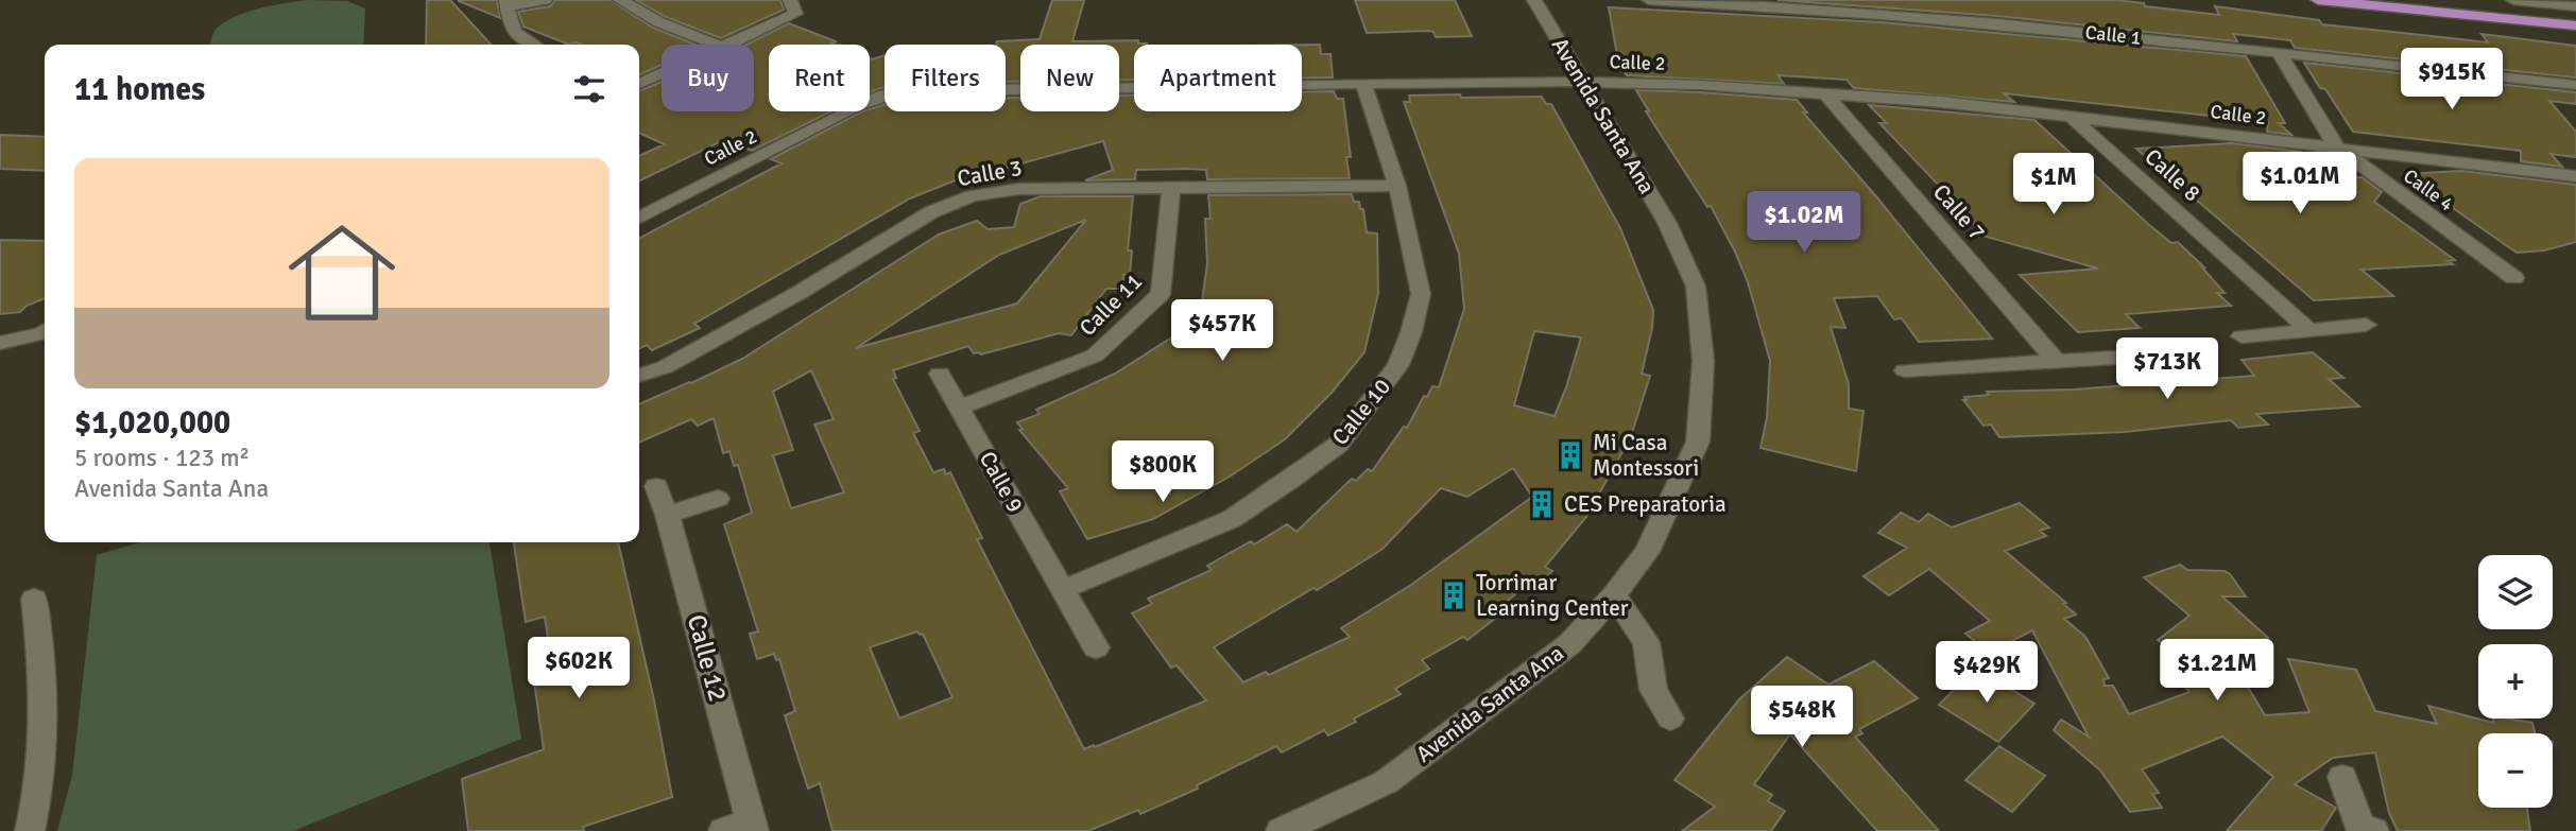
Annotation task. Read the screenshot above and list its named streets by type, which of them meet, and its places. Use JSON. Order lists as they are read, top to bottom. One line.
{"streets":{"street":["Calle 1","Calle 2","Avenida Santa Ana","Calle 3","Calle 8","Calle 4","Calle 7","Calle 11","Calle 10","Calle 9","Calle 12"]},"crossings":[["Calle 1","Calle 4"],["Calle 2","Avenida Santa Ana"],["Calle 2","Calle 8"],["Calle 2","Calle 4"],["Calle 2","Calle 7"],["Calle 2","Calle 10"],["Calle 3","Calle 11"],["Calle 3","Calle 10"],["Calle 11","Calle 9"],["Calle 10","Calle 9"]],"places":{"building":["Mi Casa Montessori","CES Preparatoria","Torrimar Learning Center"]},"page":{"chip":["Buy","Rent","Filters","New","Apartment"],"heading":"11 homes","price":["$915K","$1.01M","$1M","$1.02M","$457K","$713K","$800K","$602K","$1.21M","$429K","$548K"],"list":[{"name":"$1,020,000","note":"5 rooms · 123 m² · Avenida Santa Ana"}],"map_buttons":["+","−"]}}
